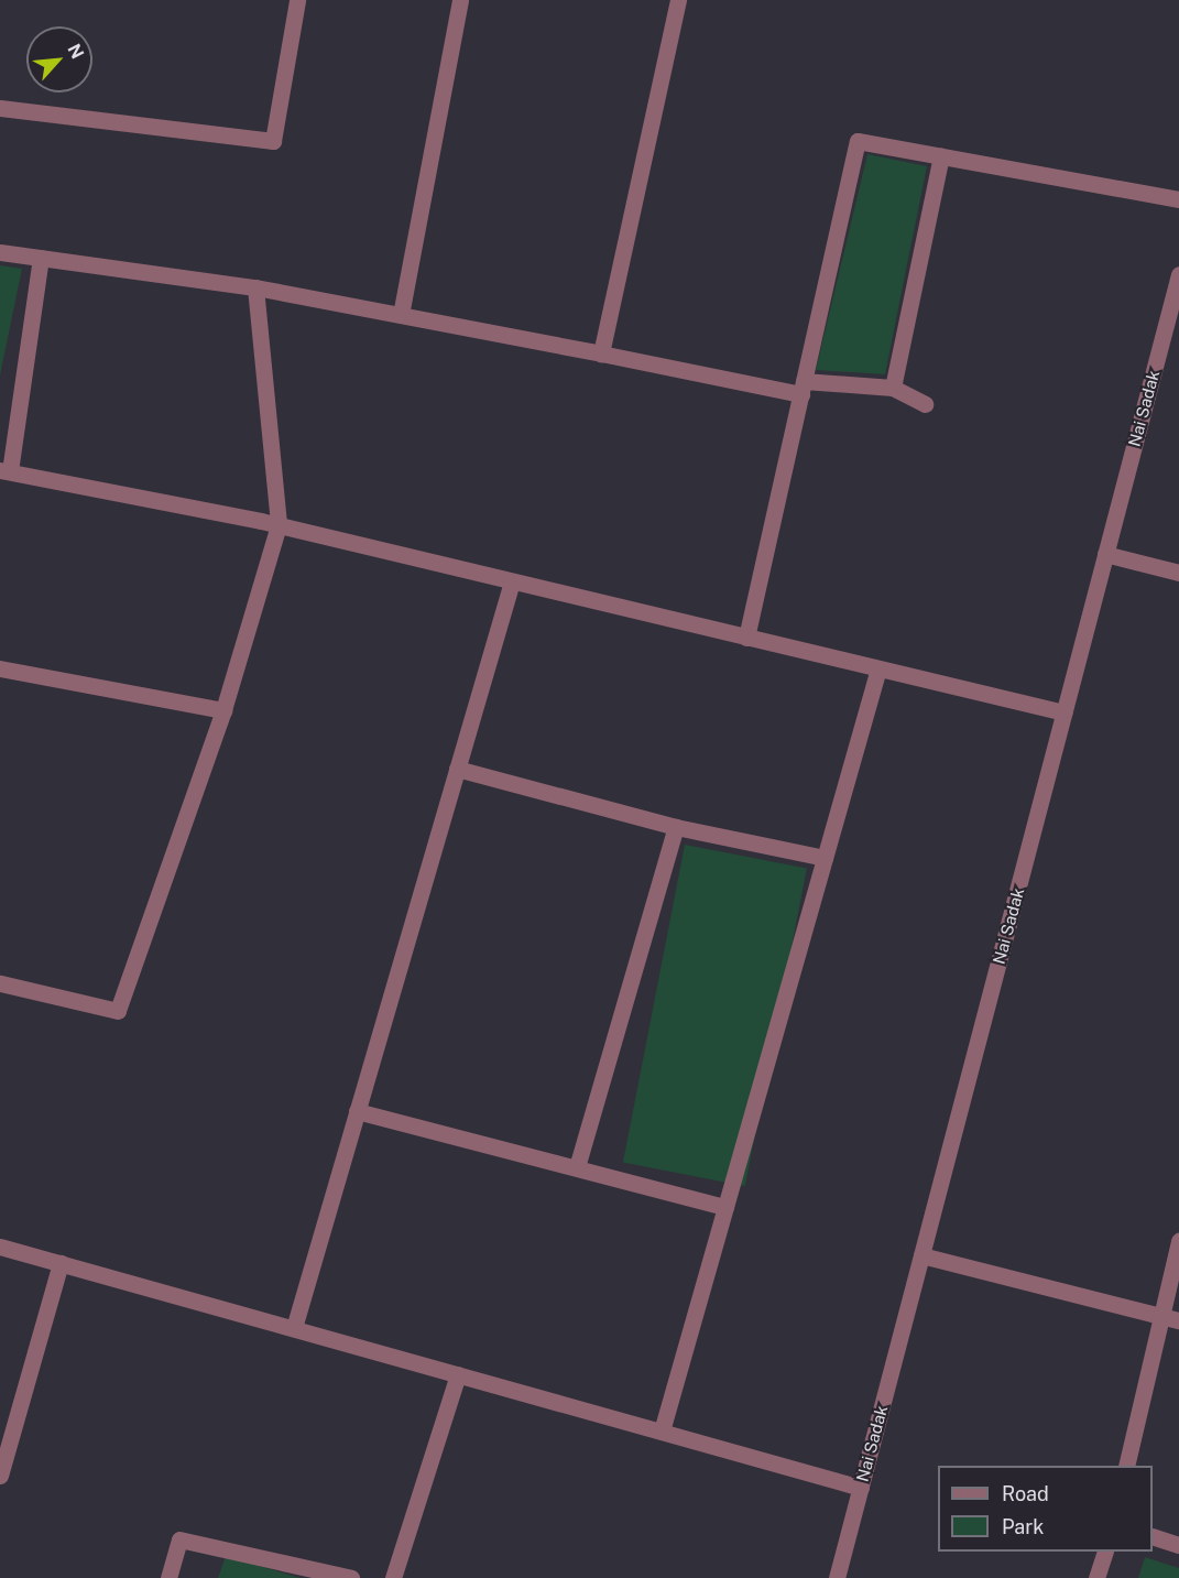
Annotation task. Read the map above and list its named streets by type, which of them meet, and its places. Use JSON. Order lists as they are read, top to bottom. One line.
{"streets":{"street":["Nai Sadak"]},"legend":["Road","Park"],"north":"top right"}
